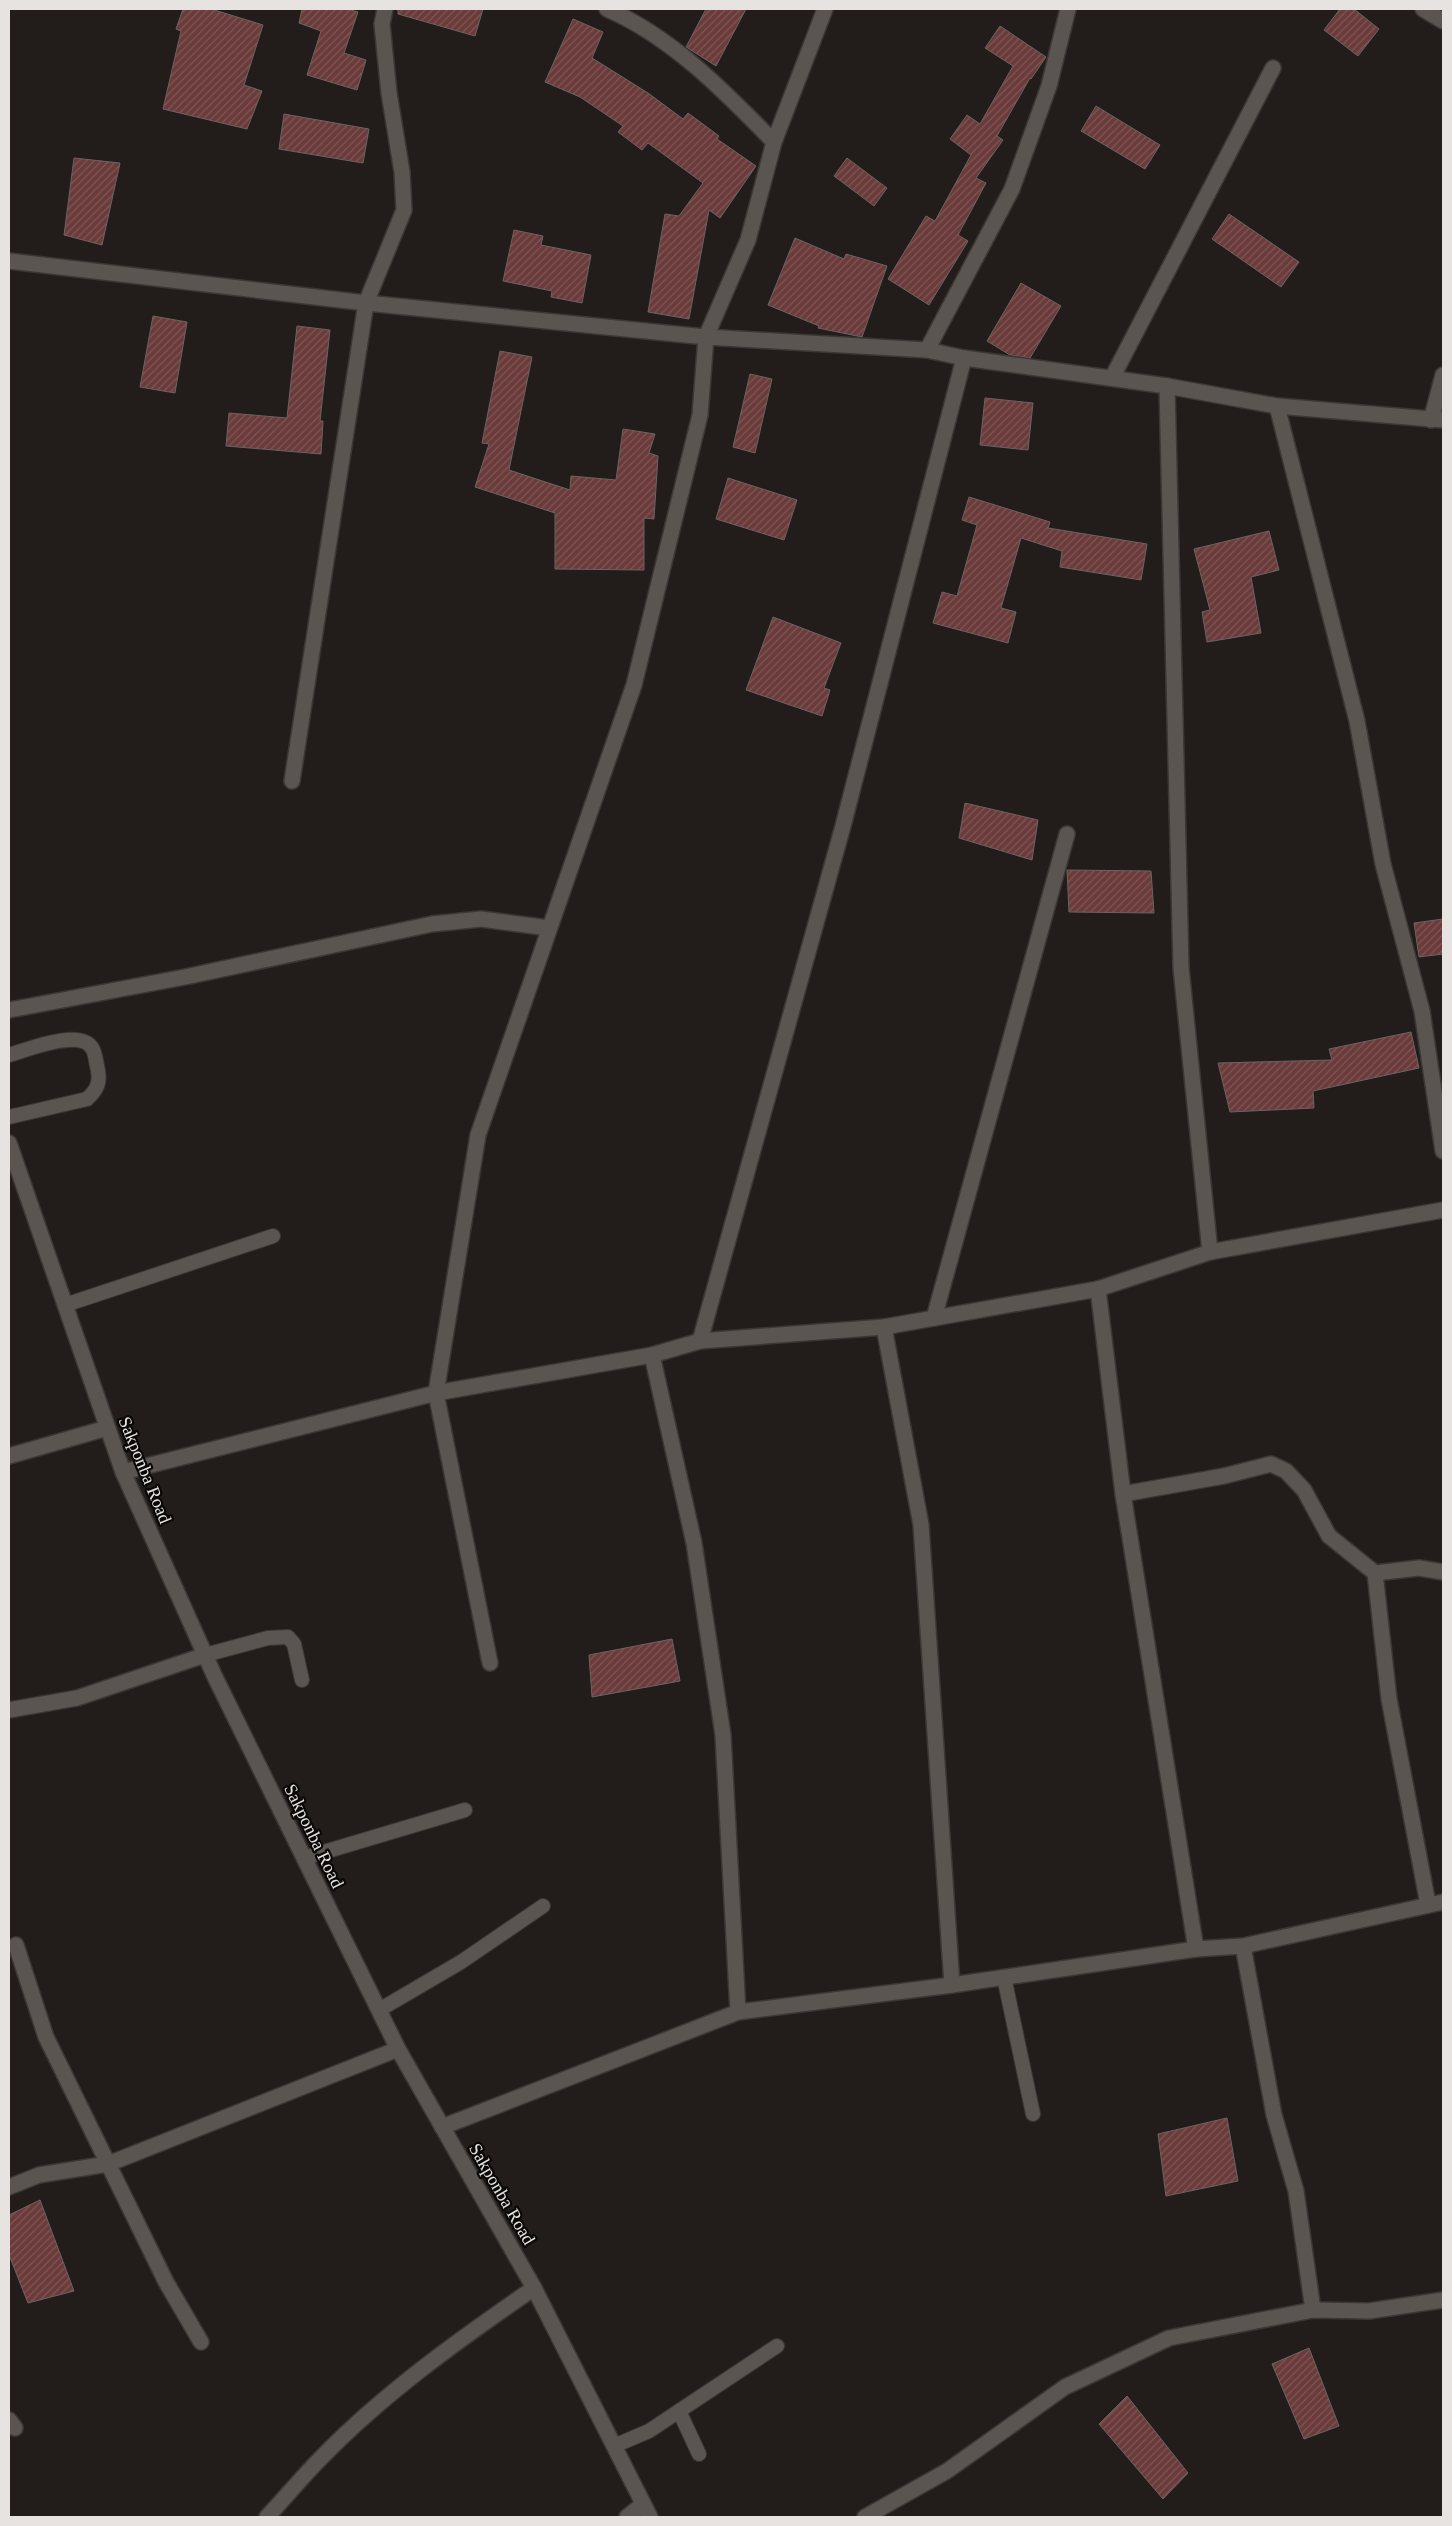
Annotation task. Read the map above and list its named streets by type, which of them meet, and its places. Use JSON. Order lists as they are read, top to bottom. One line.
{"streets":{"street":["Sakponba Road"]}}
